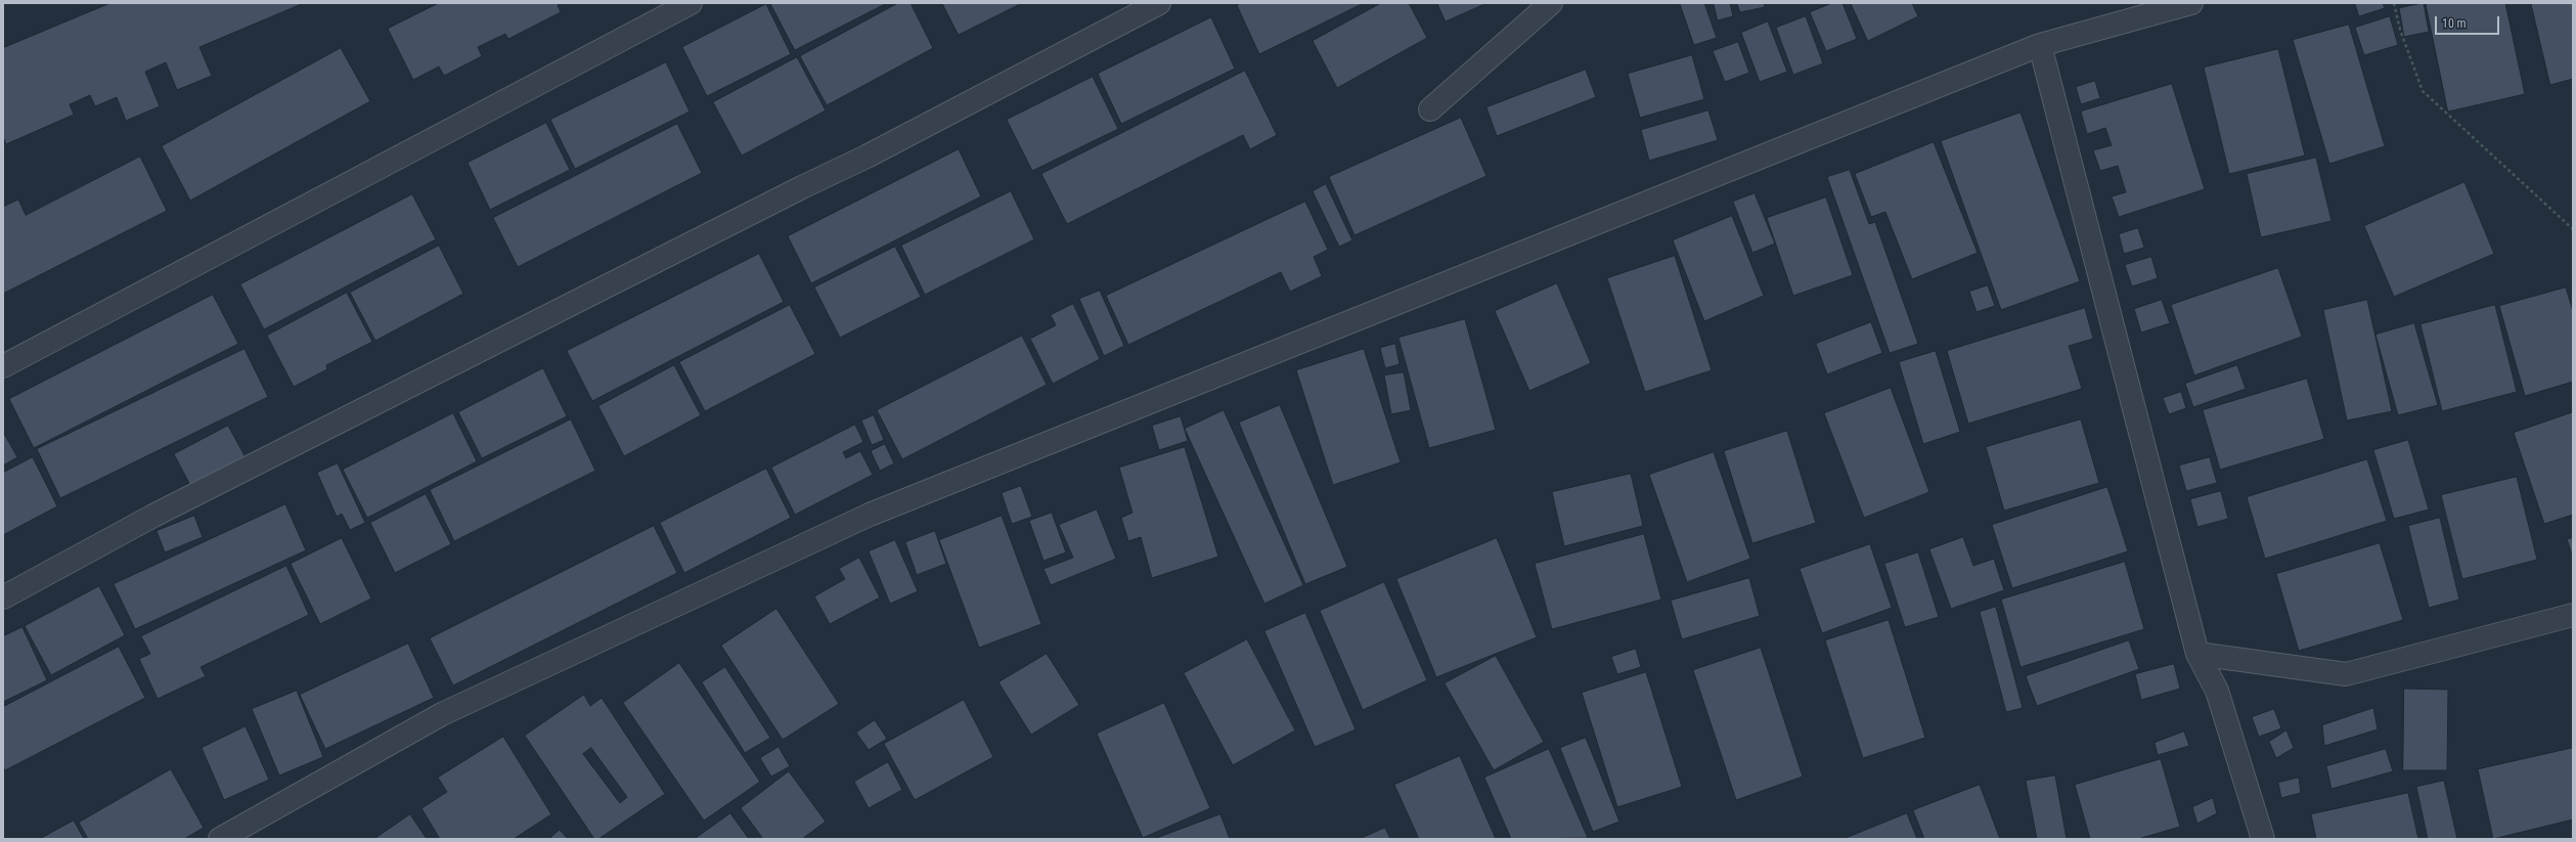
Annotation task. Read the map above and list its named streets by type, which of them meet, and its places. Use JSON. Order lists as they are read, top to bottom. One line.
{"scale_bar":"10 m"}
